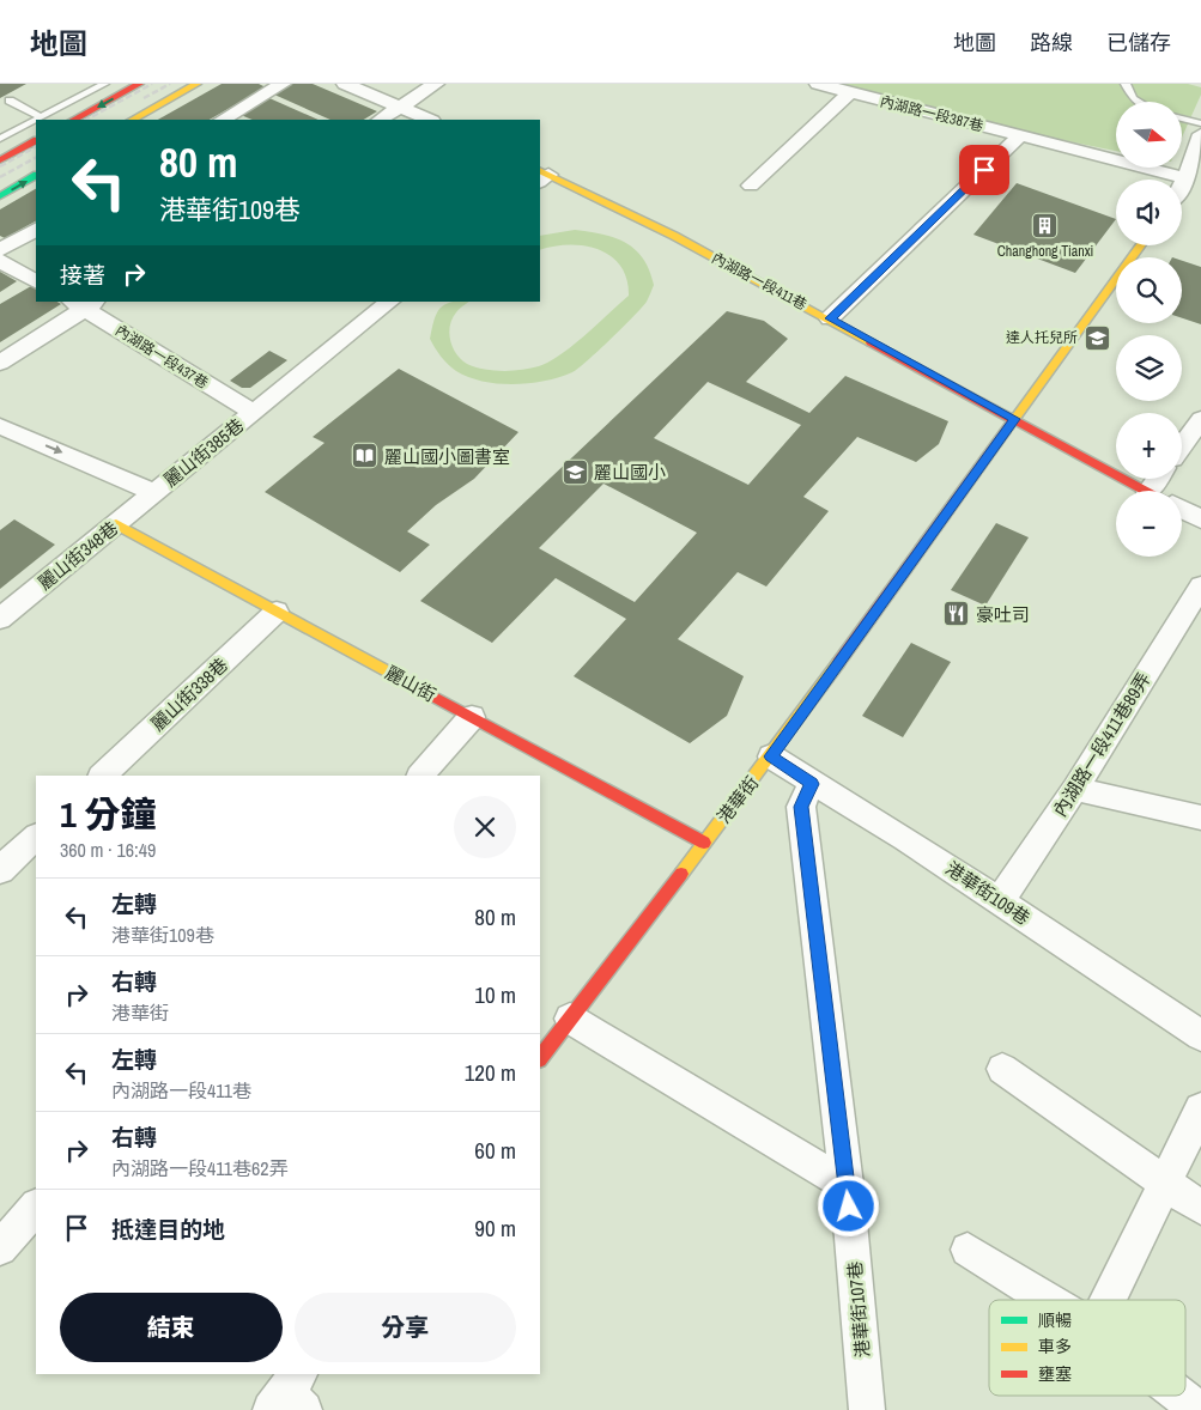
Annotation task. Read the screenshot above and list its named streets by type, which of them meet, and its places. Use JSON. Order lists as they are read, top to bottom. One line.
{"streets":{"street":["內湖路一段387巷","內湖路一段411巷","內湖路一段437巷","麗山街385巷","麗山街348巷","麗山街","麗山街338巷","內湖路一段411巷89弄","港華街","港華街109巷","港華街107巷"]},"crossings":[["內湖路一段411巷","港華街"],["內湖路一段437巷","麗山街385巷"],["麗山街385巷","麗山街348巷"],["麗山街348巷","麗山街"],["麗山街","麗山街338巷"],["麗山街","港華街"],["內湖路一段411巷89弄","港華街109巷"],["港華街","港華街109巷"],["港華街109巷","港華街107巷"]],"places":{"building":["Changhong Tianxi"],"school or university":["達人托兒所","麗山國小"],"library":["麗山國小圖書室"],"restaurant":["豪吐司"]},"legend":["順暢","車多","壅塞"],"north":"right","page":{"header":"地圖","nav":["地圖","路線","已儲存"],"map_buttons":["+","−"],"turn":["80 m","港華街109巷"],"then":"接著","heading":["1 分鐘","360 m · 16:49"],"list":[{"name":"左轉","note":"港華街109巷","value":"80 m"},{"name":"右轉","note":"港華街","value":"10 m"},{"name":"左轉","note":"內湖路一段411巷","value":"120 m"},{"name":"右轉","note":"內湖路一段411巷62弄","value":"60 m"},{"name":"抵達目的地","value":"90 m"}],"buttons":["結束","分享"]}}
